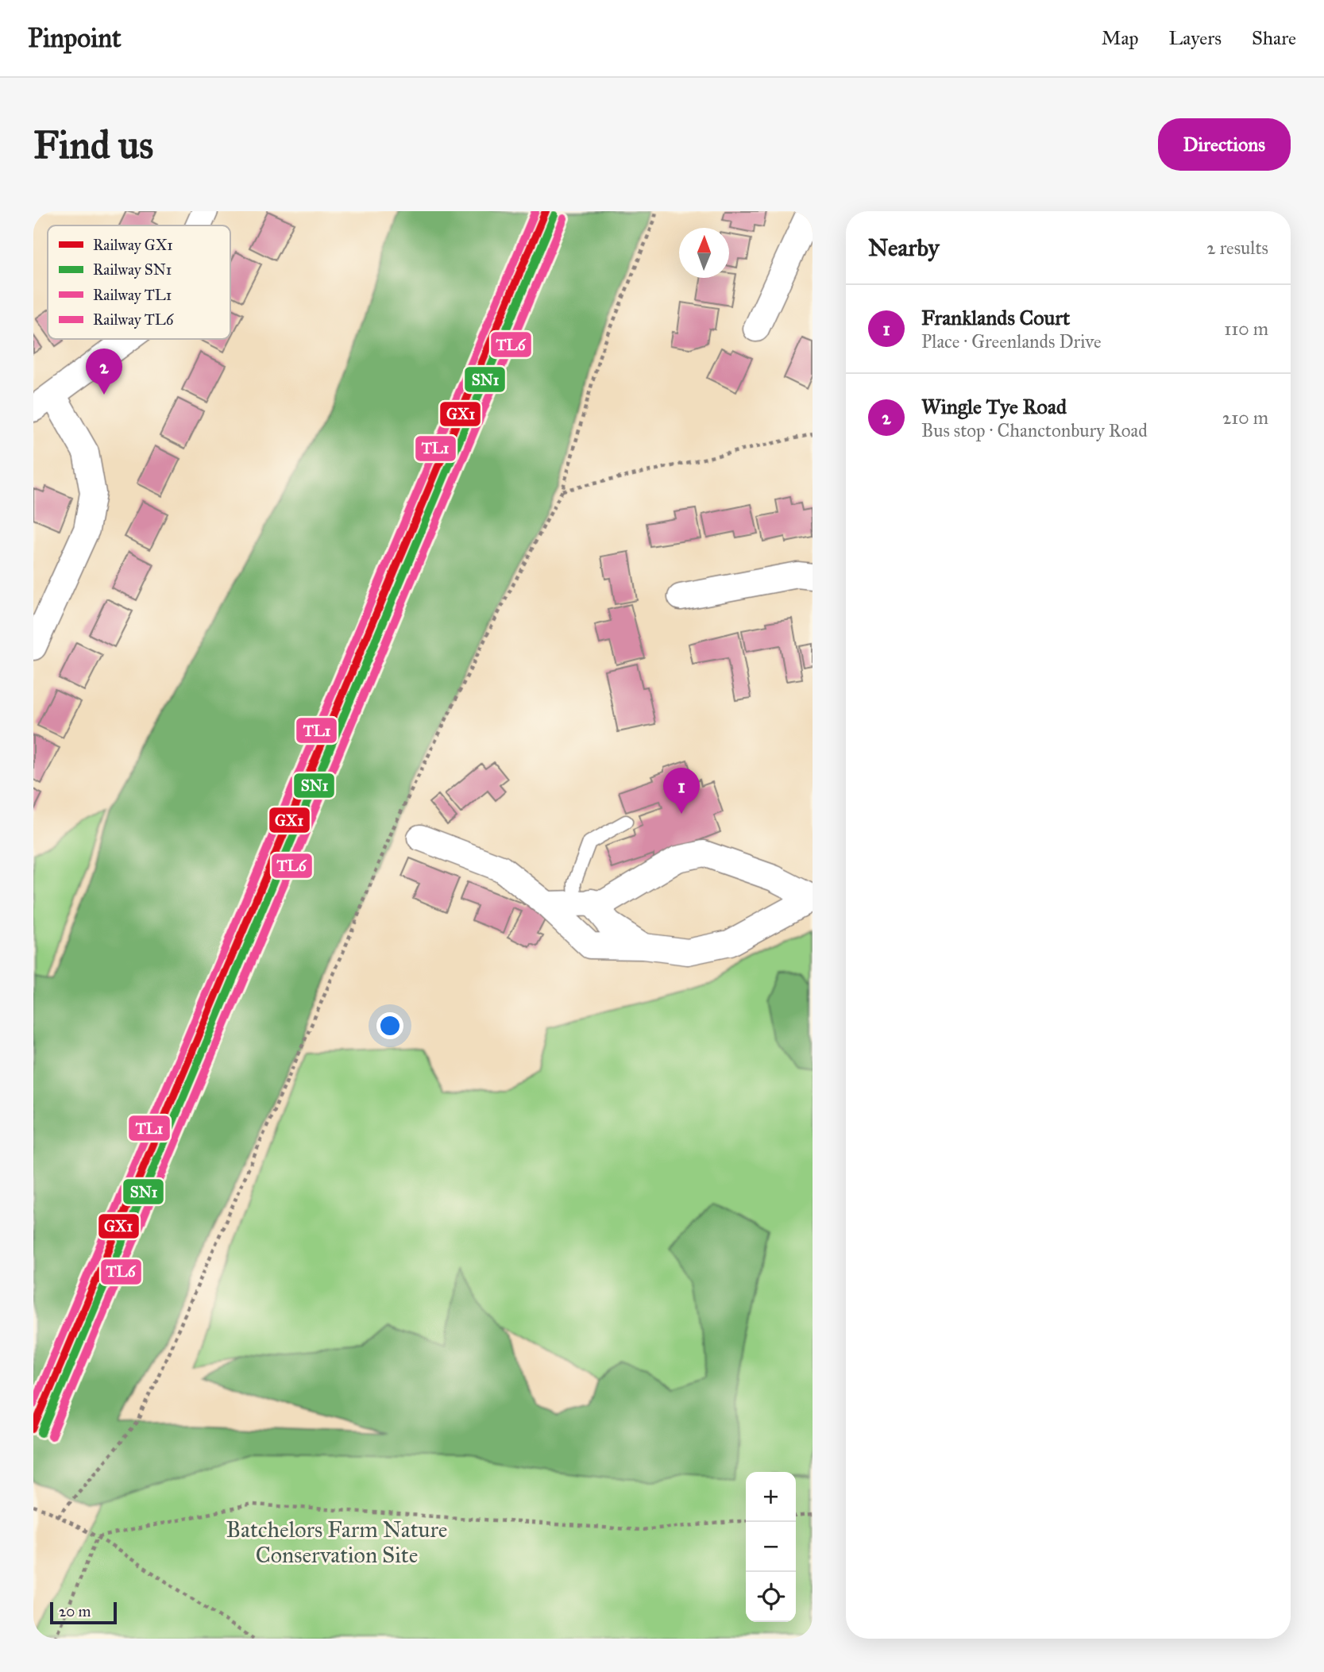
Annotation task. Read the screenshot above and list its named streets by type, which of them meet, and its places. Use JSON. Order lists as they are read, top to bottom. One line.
{"parks":["Batchelors Farm Nature Conservation Site"],"lines":["rail line GX1","rail line TL1","rail line SN1","rail line TL6"],"legend":["Railway GX1","Railway SN1","Railway TL1","Railway TL6"],"scale_bar":"20 m","north":"top","page":{"header":"Pinpoint","nav":["Map","Layers","Share"],"buttons":"Directions","title":"Find us","heading":["Nearby","2 results"],"list":[{"mark":"1","name":"Franklands Court","note":"Place · Greenlands Drive","value":"110 m"},{"mark":"2","name":"Wingle Tye Road","note":"Bus stop · Chanctonbury Road","value":"210 m"}],"pins":["2","1"],"map_buttons":["+","−"],"scale":"20 m"}}
